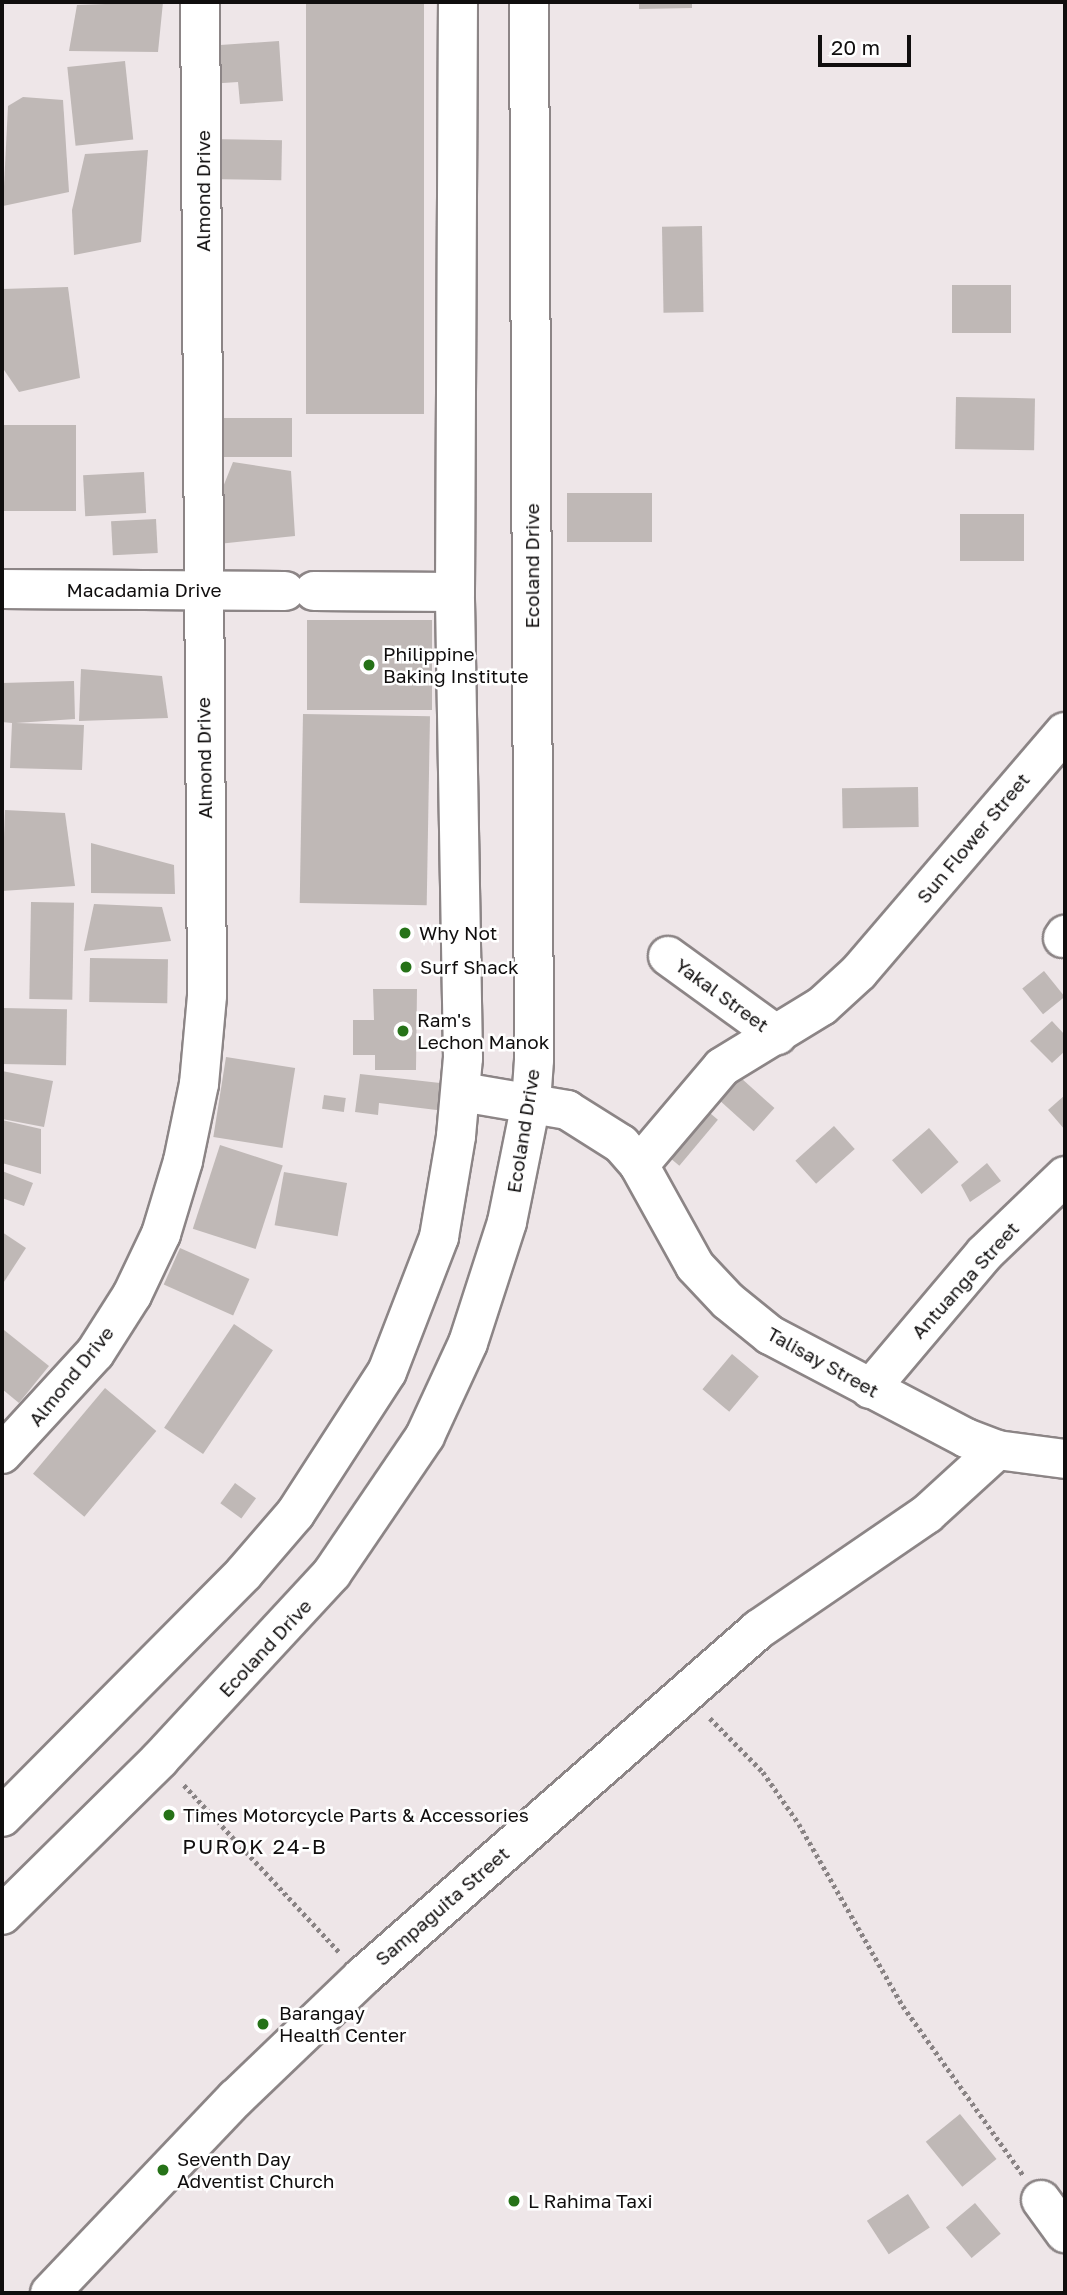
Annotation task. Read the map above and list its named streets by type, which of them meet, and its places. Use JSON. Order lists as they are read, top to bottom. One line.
{"streets":{"street":["Almond Drive","Ecoland Drive","Macadamia Drive","Sun Flower Street","Yakal Street","Antuanga Street","Talisay Street","Sampaguita Street"]},"crossings":[["Almond Drive","Macadamia Drive"],["Ecoland Drive","Talisay Street"],["Sun Flower Street","Yakal Street"],["Sun Flower Street","Talisay Street"],["Antuanga Street","Talisay Street"],["Talisay Street","Sampaguita Street"]],"districts":["PUROK 24-B"],"places":["Philippine Baking Institute","Why Not","Surf Shack","Ram's Lechon Manok","Times Motorcycle Parts & Accessories","Barangay Health Center","Seventh Day Adventist Church","L Rahima Taxi"],"scale_bar":"20 m"}
